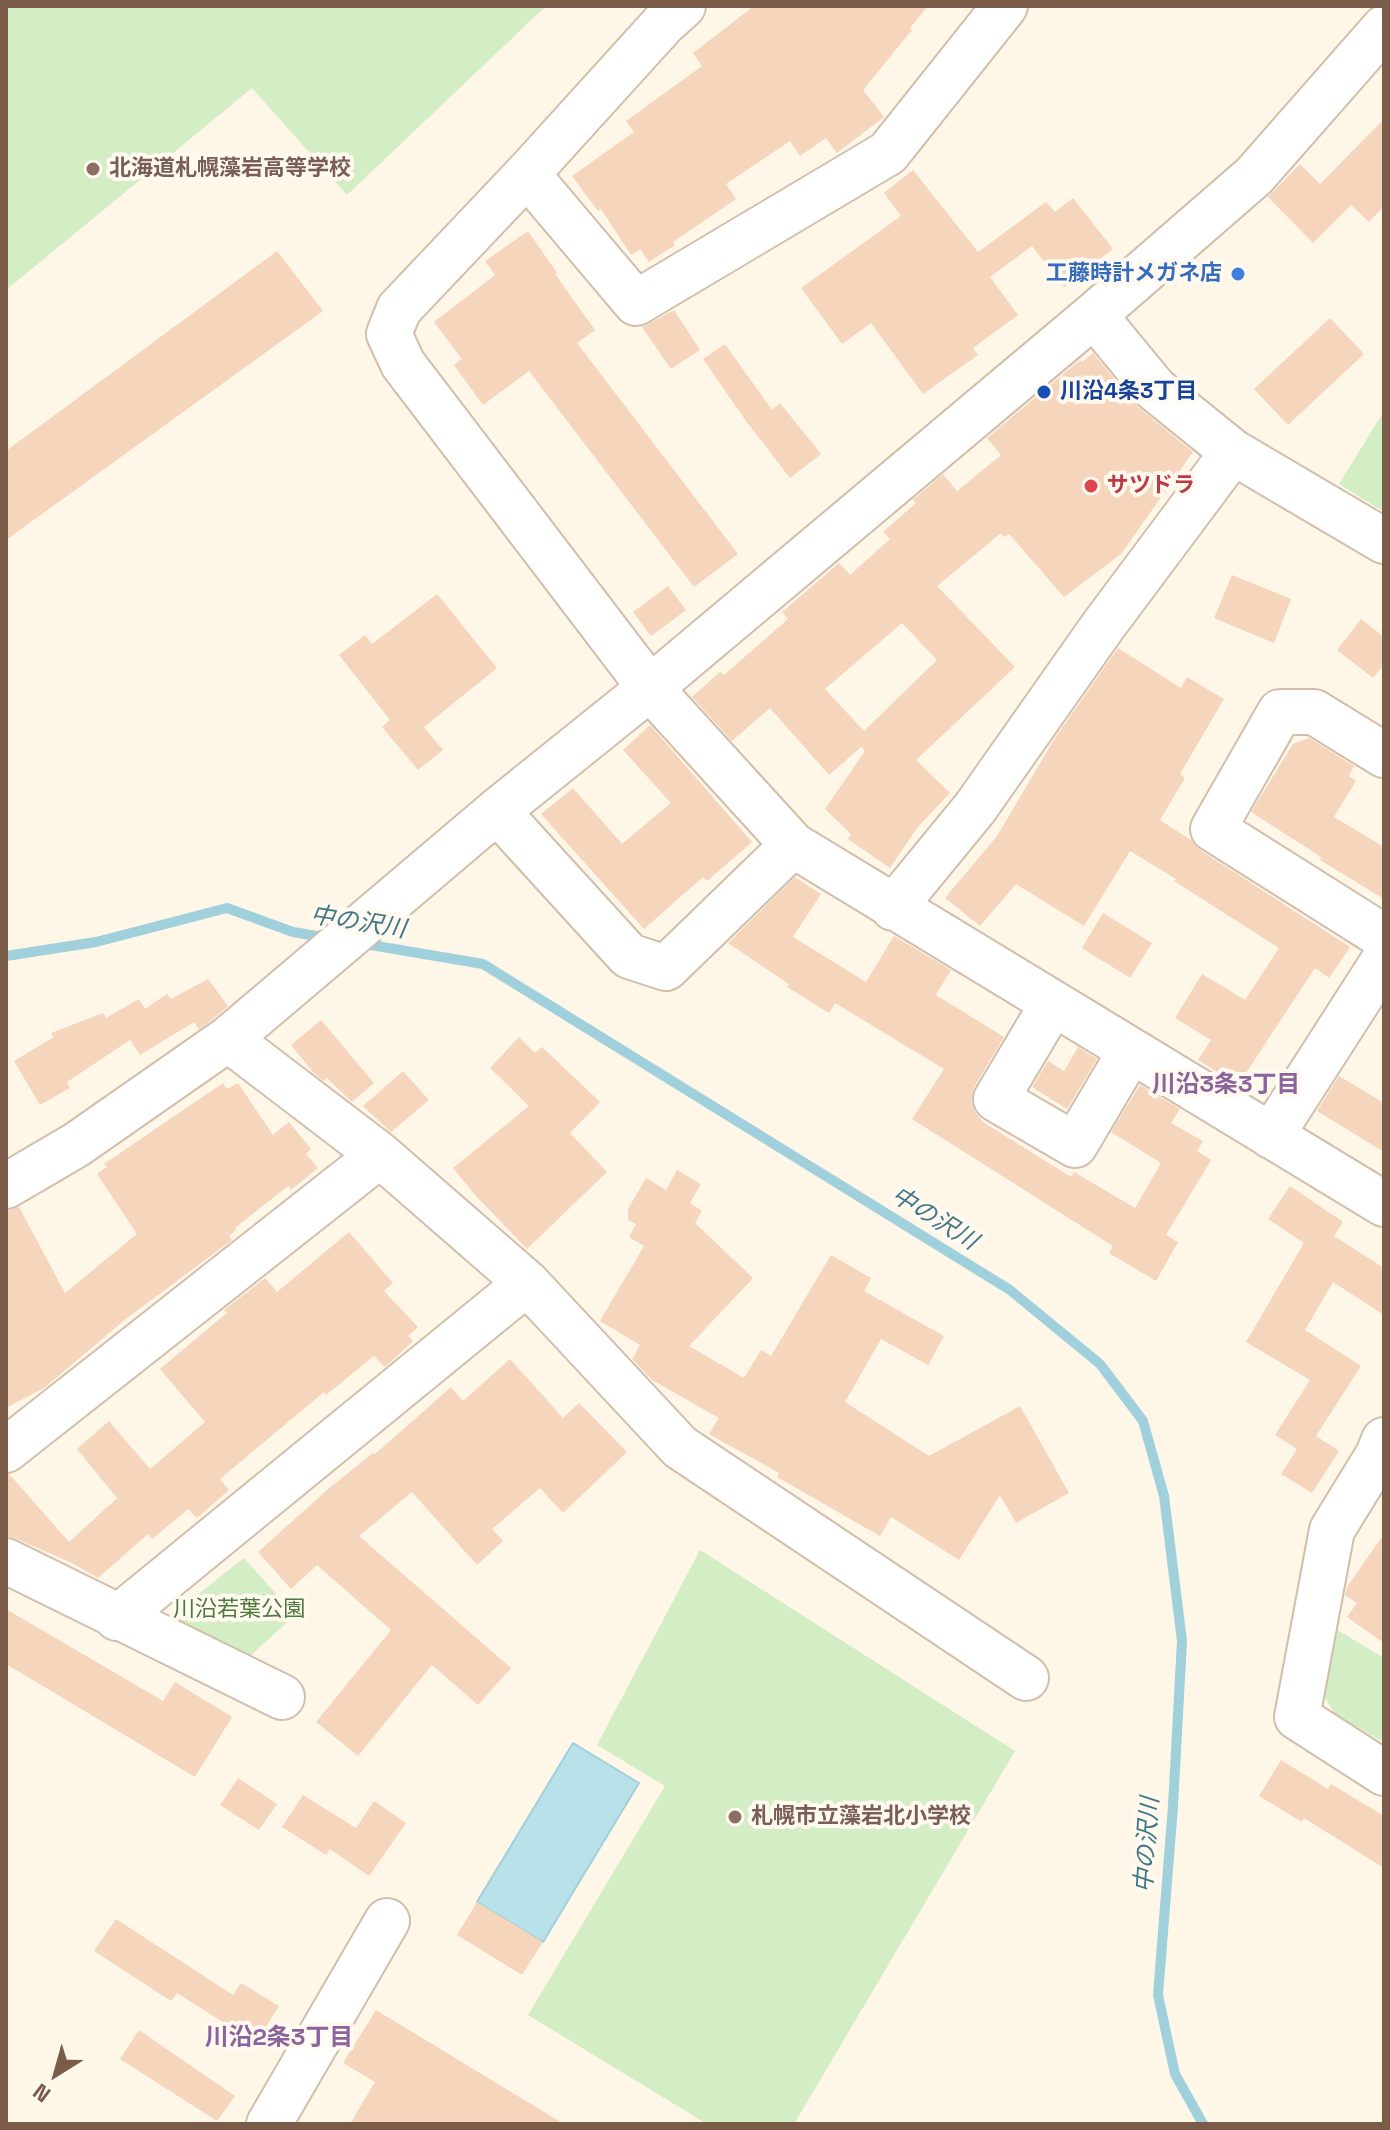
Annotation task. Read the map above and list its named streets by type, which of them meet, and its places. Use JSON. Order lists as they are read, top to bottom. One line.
{"districts":["川沿3条3丁目","川沿2条3丁目"],"water":["中の沢川"],"parks":["川沿若葉公園"],"places":["北海道札幌藻岩高等学校","工藤時計メガネ店","川沿4条3丁目","サツドラ","札幌市立藻岩北小学校"],"north":"bottom left"}
